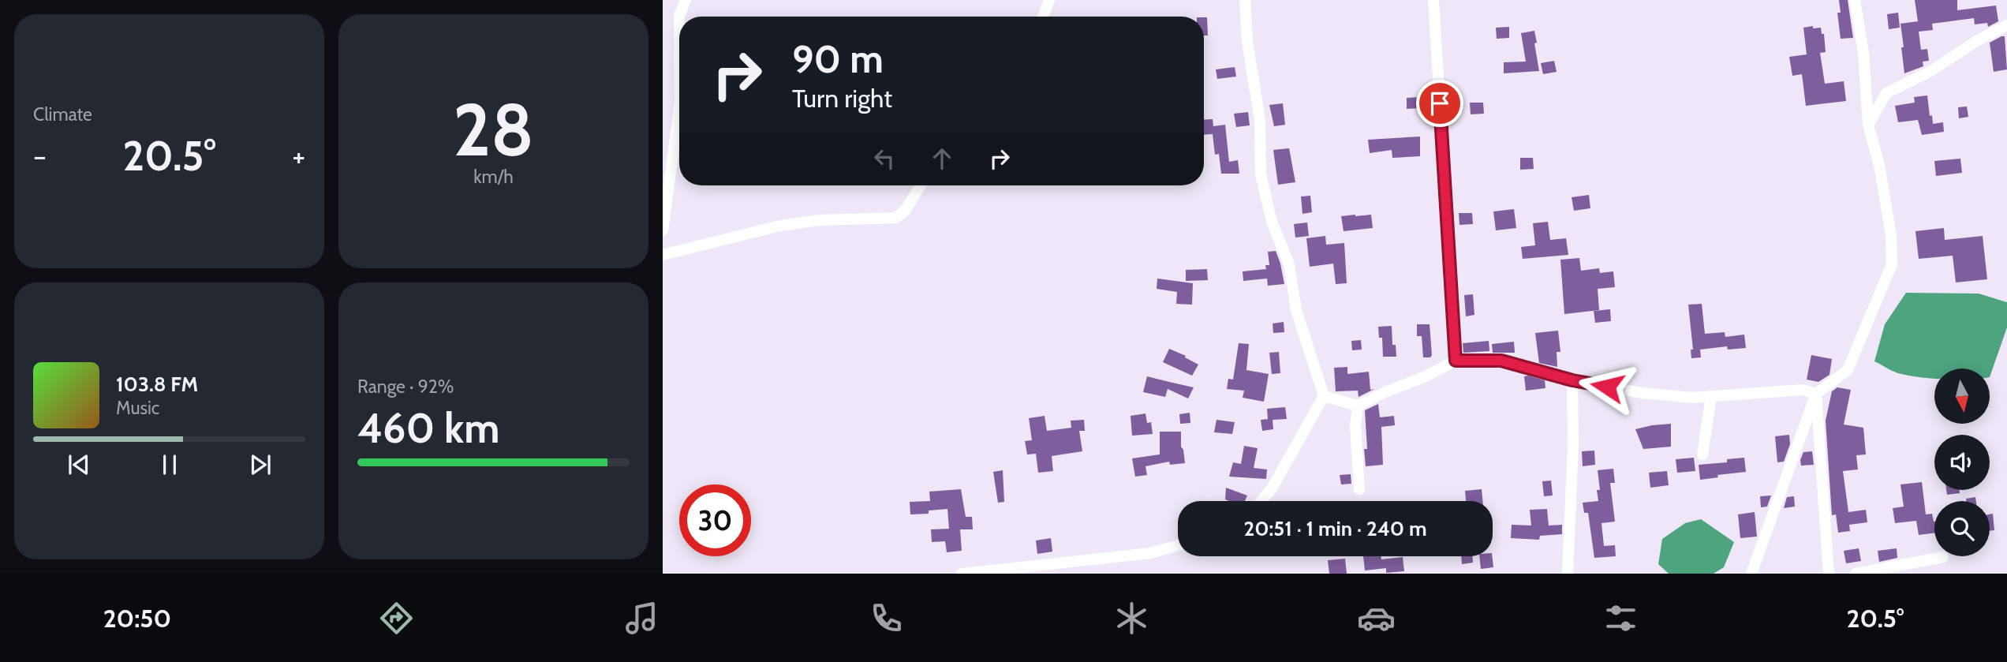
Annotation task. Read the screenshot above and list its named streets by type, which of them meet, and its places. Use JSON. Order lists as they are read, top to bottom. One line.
{"north":"bottom","page":{"tile":["Climate",["28","km/h"],["Range · 92%","460 km"]],"turn":["90 m","Turn right"],"heat":["−","20.5°","+"],"song":["103.8 FM","Music"],"limit":"30","trip":"20:51 · 1 min · 240 m","tabs":["20:50","20.5°"]}}
